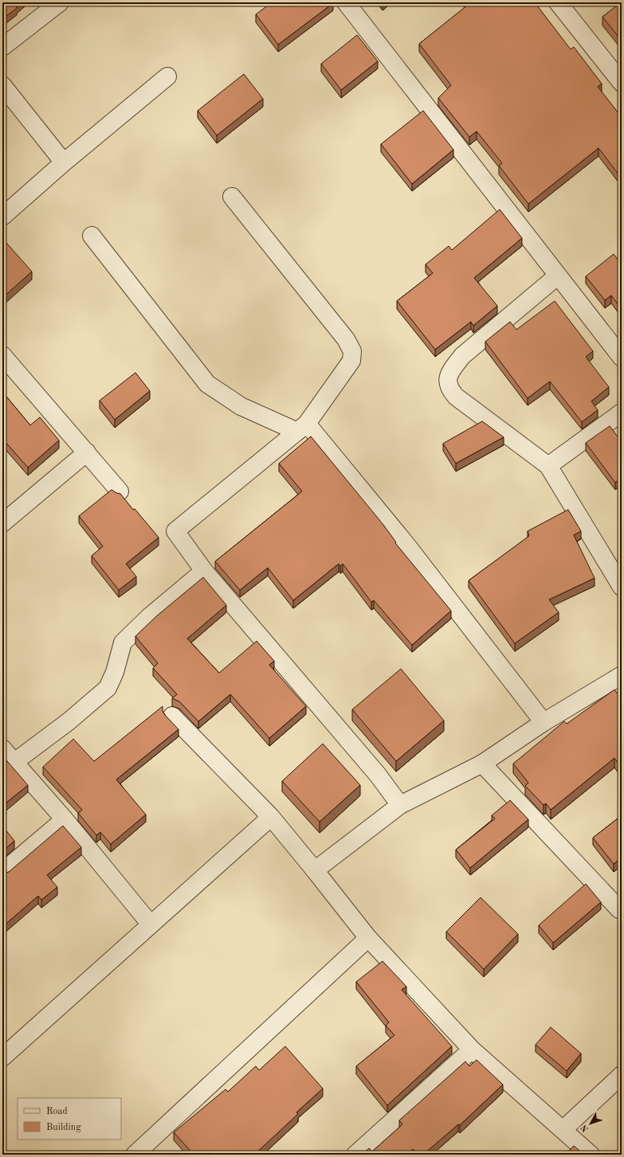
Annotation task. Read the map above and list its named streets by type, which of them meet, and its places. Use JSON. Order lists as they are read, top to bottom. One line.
{"legend":["Road","Building"],"north":"bottom left"}
